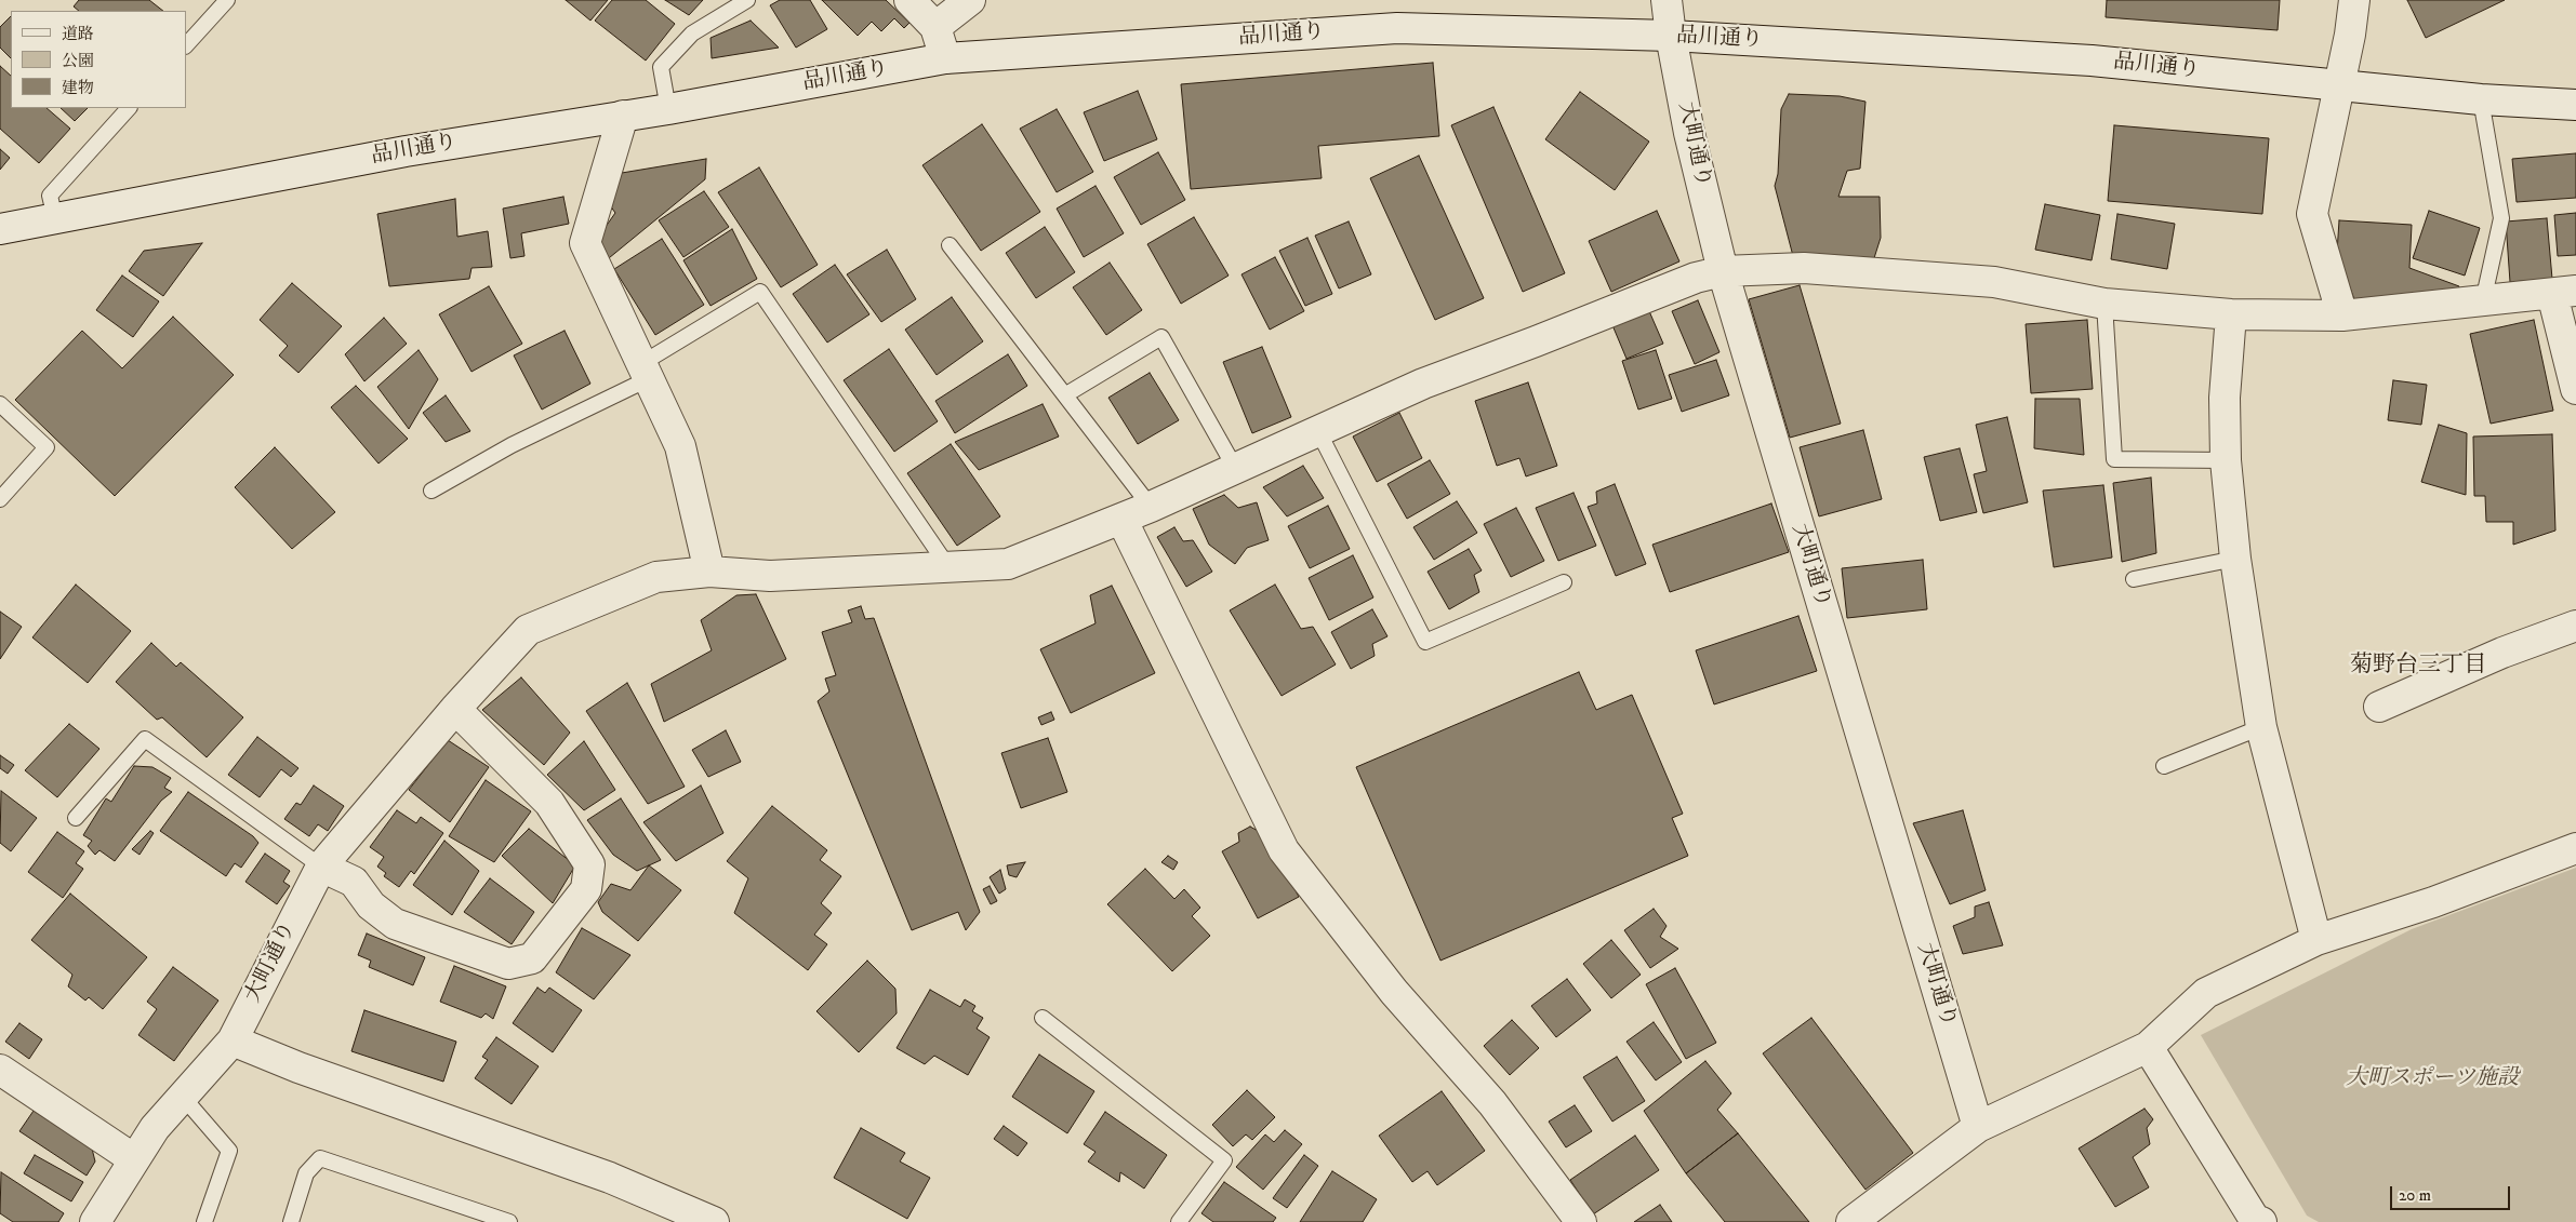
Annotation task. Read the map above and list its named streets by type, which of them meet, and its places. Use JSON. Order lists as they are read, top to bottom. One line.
{"streets":{"street":["品川通り","大町通り"]},"crossings":[["品川通り","大町通り"]],"districts":["菊野台三丁目"],"parks":["大町スポーツ施設"],"legend":["道路","公園","建物"],"scale_bar":"20 m"}
